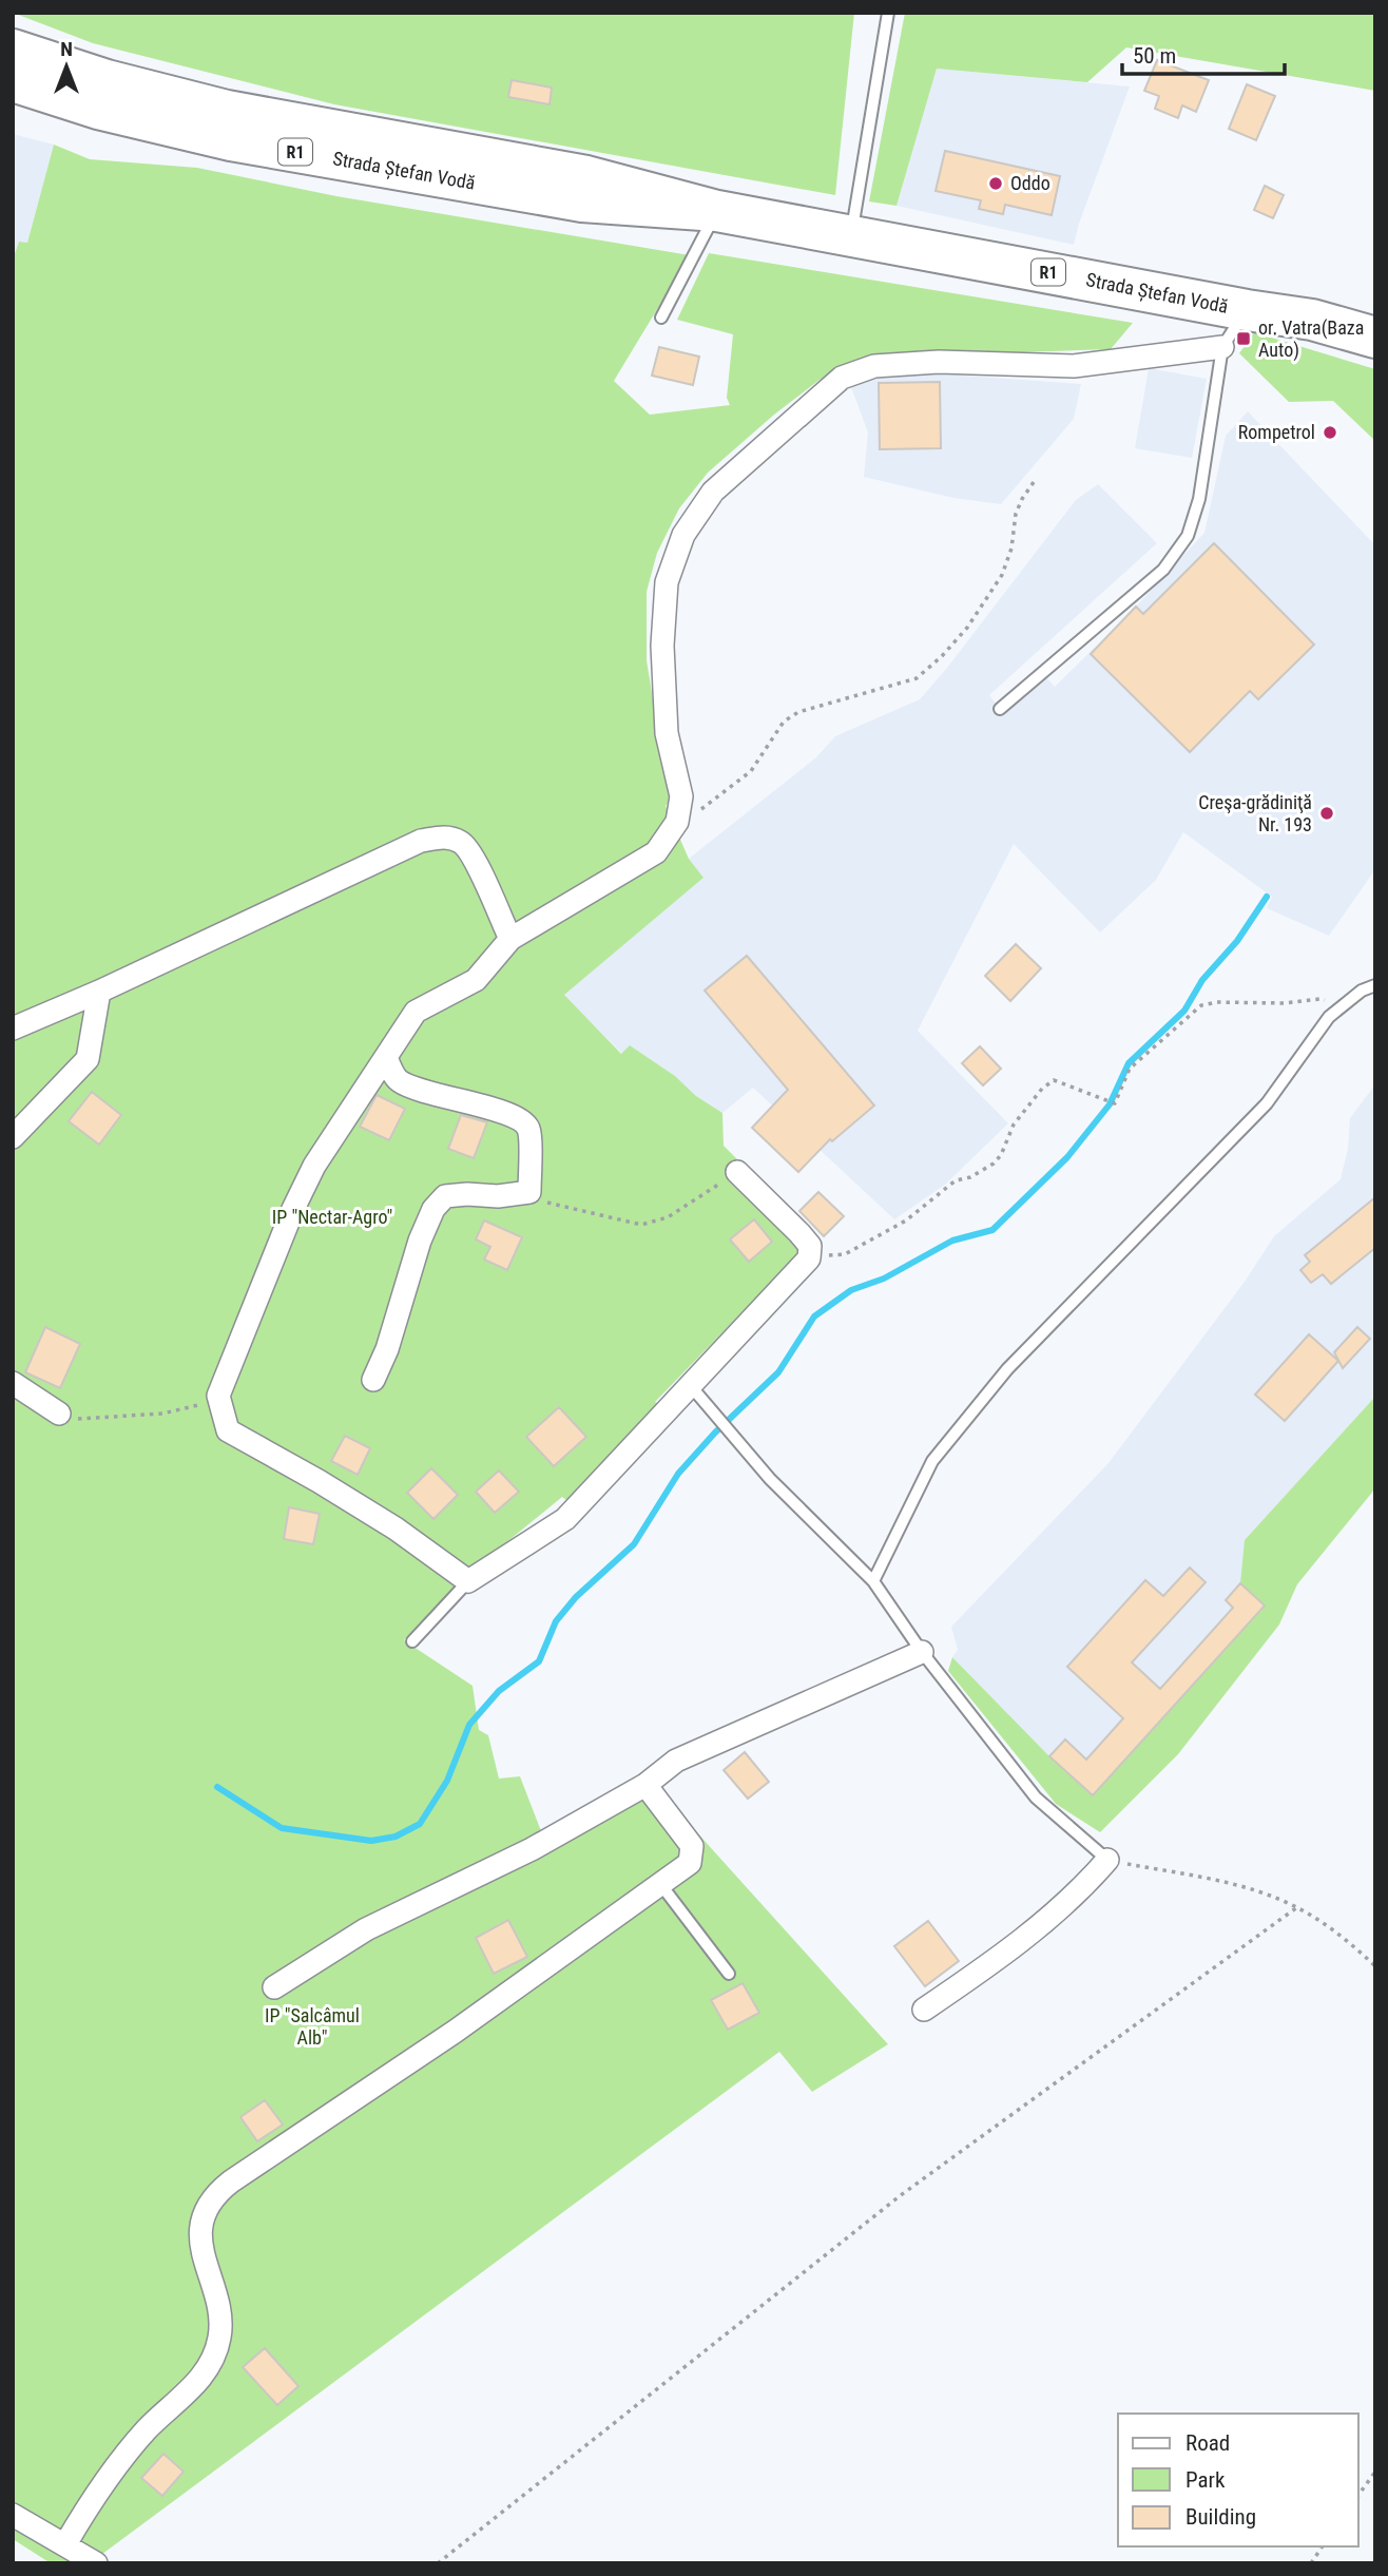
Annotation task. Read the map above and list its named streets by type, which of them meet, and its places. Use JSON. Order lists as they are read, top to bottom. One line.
{"streets":{"highway":["R1","Strada Ștefan Vodă"]},"parks":["IP \"Nectar-Agro\"","IP \"Salcâmul Alb\""],"places":{"other":["Oddo","Rompetrol","Creşa-grădiniţă Nr. 193"],"transit":["or. Vatra(Baza Auto)"]},"legend":["Road","Park","Building"],"scale_bar":"50 m","north":"top"}
